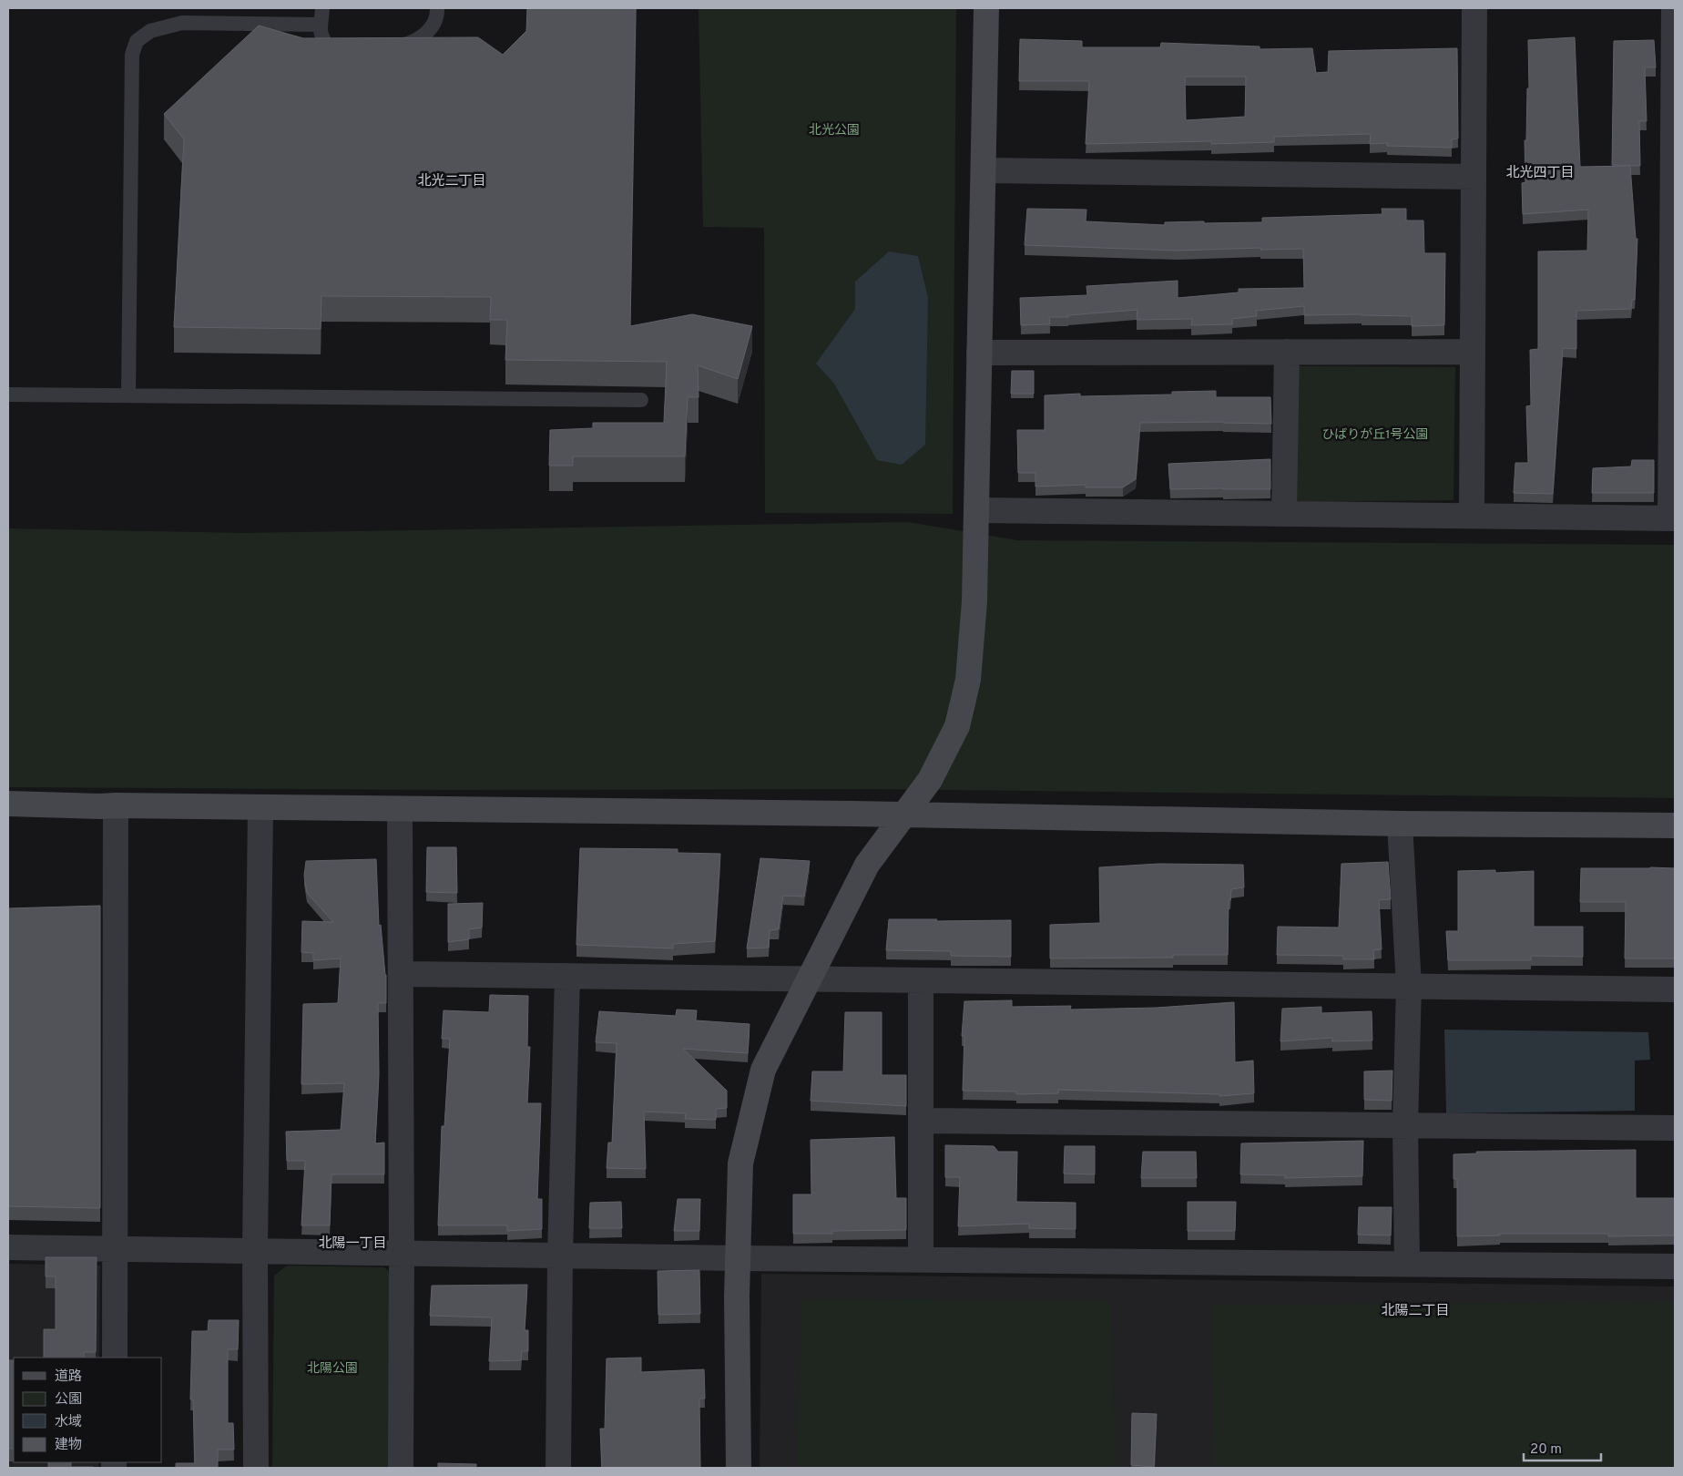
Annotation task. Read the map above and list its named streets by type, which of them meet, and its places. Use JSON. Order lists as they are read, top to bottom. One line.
{"districts":["北光四丁目","北光二丁目","北陽一丁目","北陽二丁目"],"parks":["北光公園","ひばりが丘1号公園","北陽公園"],"legend":["道路","公園","水域","建物"],"scale_bar":"20 m"}
